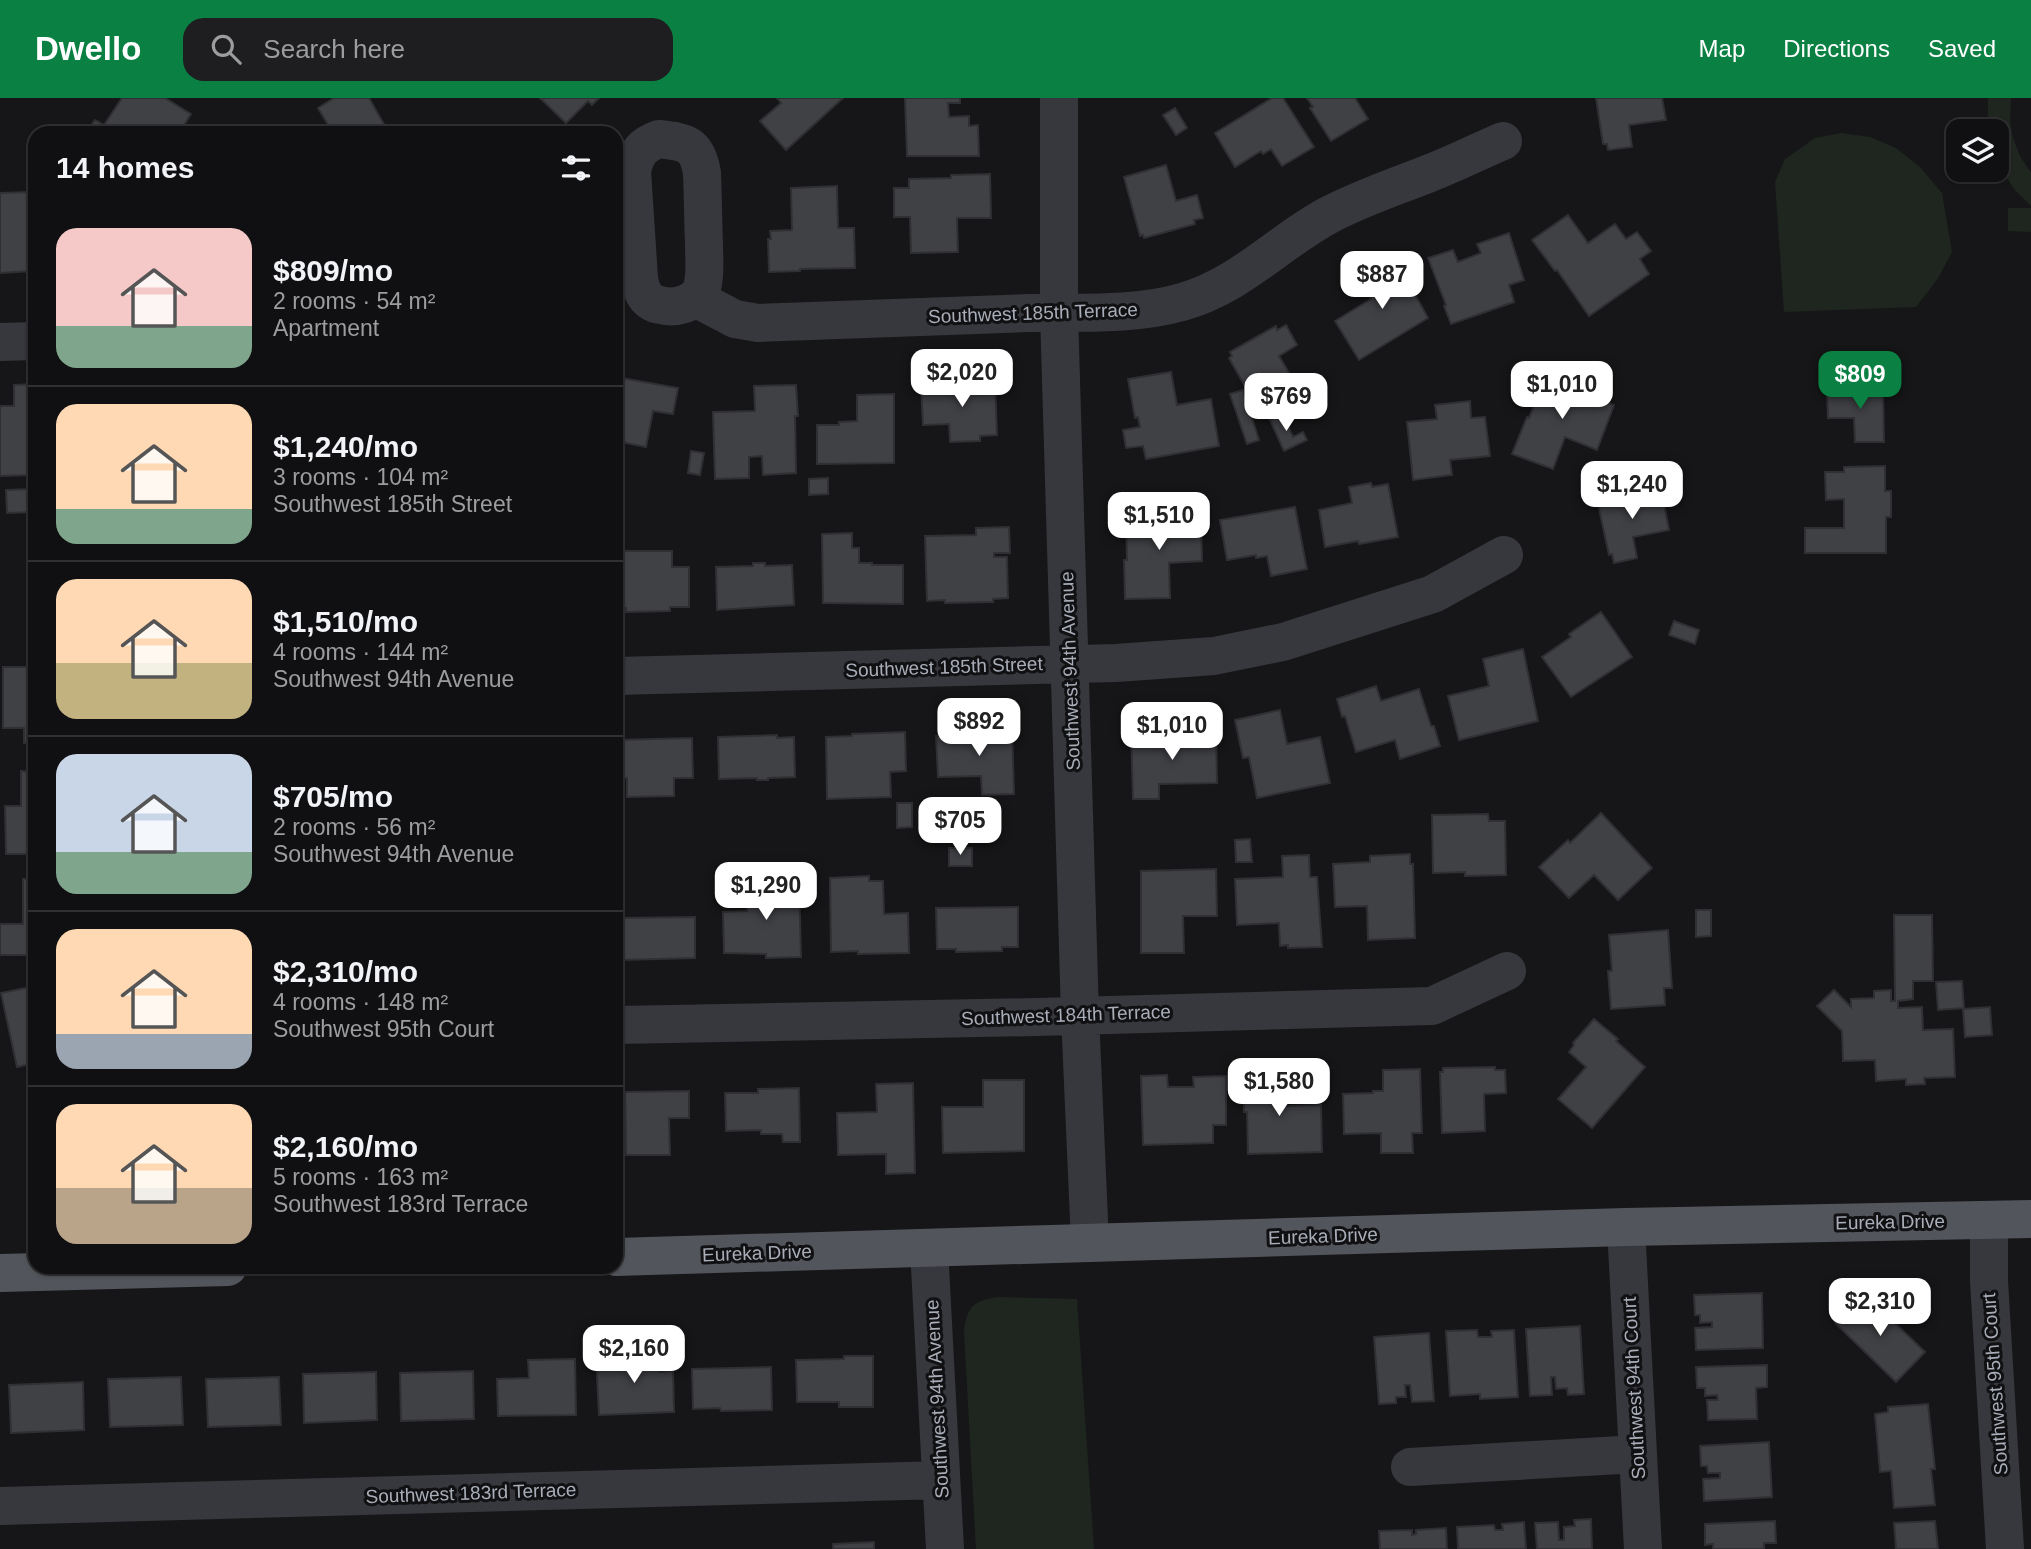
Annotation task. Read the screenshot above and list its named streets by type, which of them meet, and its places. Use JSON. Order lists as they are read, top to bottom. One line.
{"streets":{"main road":["Eureka Drive"],"street":["Southwest 185th Terrace","Southwest 185th Street","Southwest 94th Avenue","Southwest 184th Terrace","Southwest 95th Court","Southwest 94th Court","Southwest 183rd Terrace"]},"crossings":[["Southwest 185th Terrace","Southwest 94th Avenue"],["Southwest 185th Street","Southwest 94th Avenue"],["Southwest 94th Avenue","Southwest 184th Terrace"],["Southwest 94th Avenue","Eureka Drive"],["Southwest 94th Avenue","Southwest 183rd Terrace"],["Eureka Drive","Southwest 95th Court"],["Eureka Drive","Southwest 94th Court"]],"page":{"header":"Dwello","search":"Search here","nav":["Map","Directions","Saved"],"heading":"14 homes","list":[{"name":"$809/mo","note":"2 rooms · 54 m² · Apartment"},{"name":"$1,240/mo","note":"3 rooms · 104 m² · Southwest 185th Street"},{"name":"$1,510/mo","note":"4 rooms · 144 m² · Southwest 94th Avenue"},{"name":"$705/mo","note":"2 rooms · 56 m² · Southwest 94th Avenue"},{"name":"$2,310/mo","note":"4 rooms · 148 m² · Southwest 95th Court"},{"name":"$2,160/mo","note":"5 rooms · 163 m² · Southwest 183rd Terrace"}],"price":["$887","$2,020","$809","$1,010","$769","$1,240","$1,510","$892","$1,010","$705","$1,290","$1,580","$2,310","$2,160"]}}
